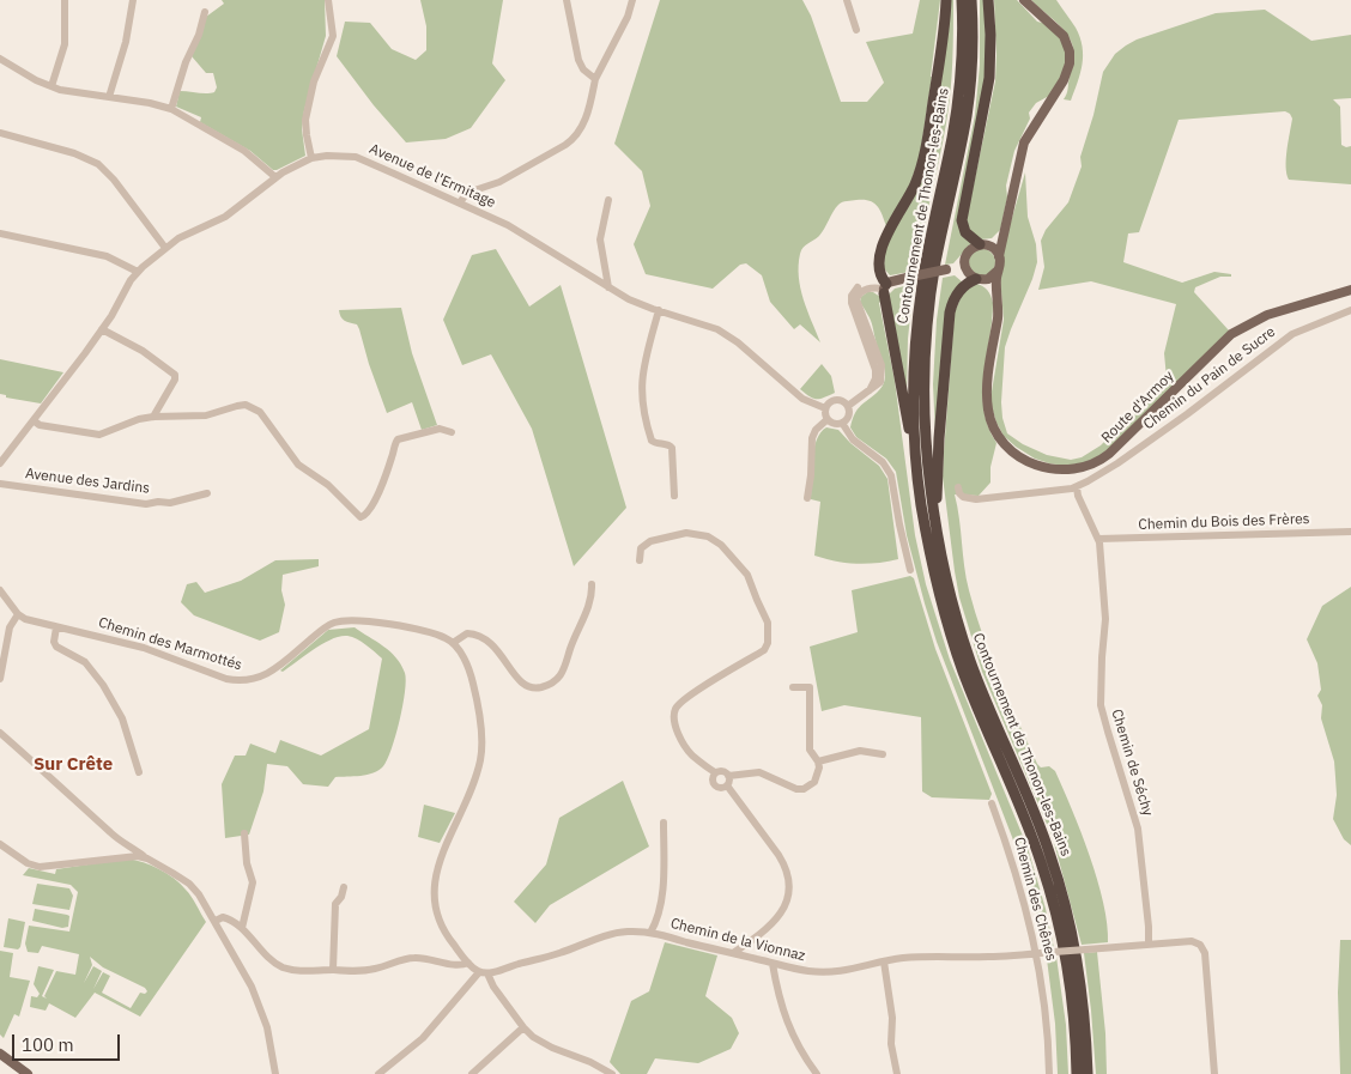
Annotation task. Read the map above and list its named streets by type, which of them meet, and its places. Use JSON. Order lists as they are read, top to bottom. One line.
{"streets":{"highway":["Contournement de Thonon-les-Bains"],"main road":["Route d'Armoy"],"street":["Avenue de l'Ermitage","Chemin du Pain de Sucre","Avenue des Jardins","Chemin du Bois des Frères","Chemin des Marmottés","Chemin de Séchy","Chemin des Chênes","Chemin de la Vionnaz"]},"crossings":[["Chemin du Pain de Sucre","Chemin de Séchy"],["Chemin du Bois des Frères","Chemin de Séchy"],["Chemin de Séchy","Chemin de la Vionnaz"],["Chemin des Chênes","Chemin de la Vionnaz"]],"districts":["Sur Crête"],"scale_bar":"100 m"}
